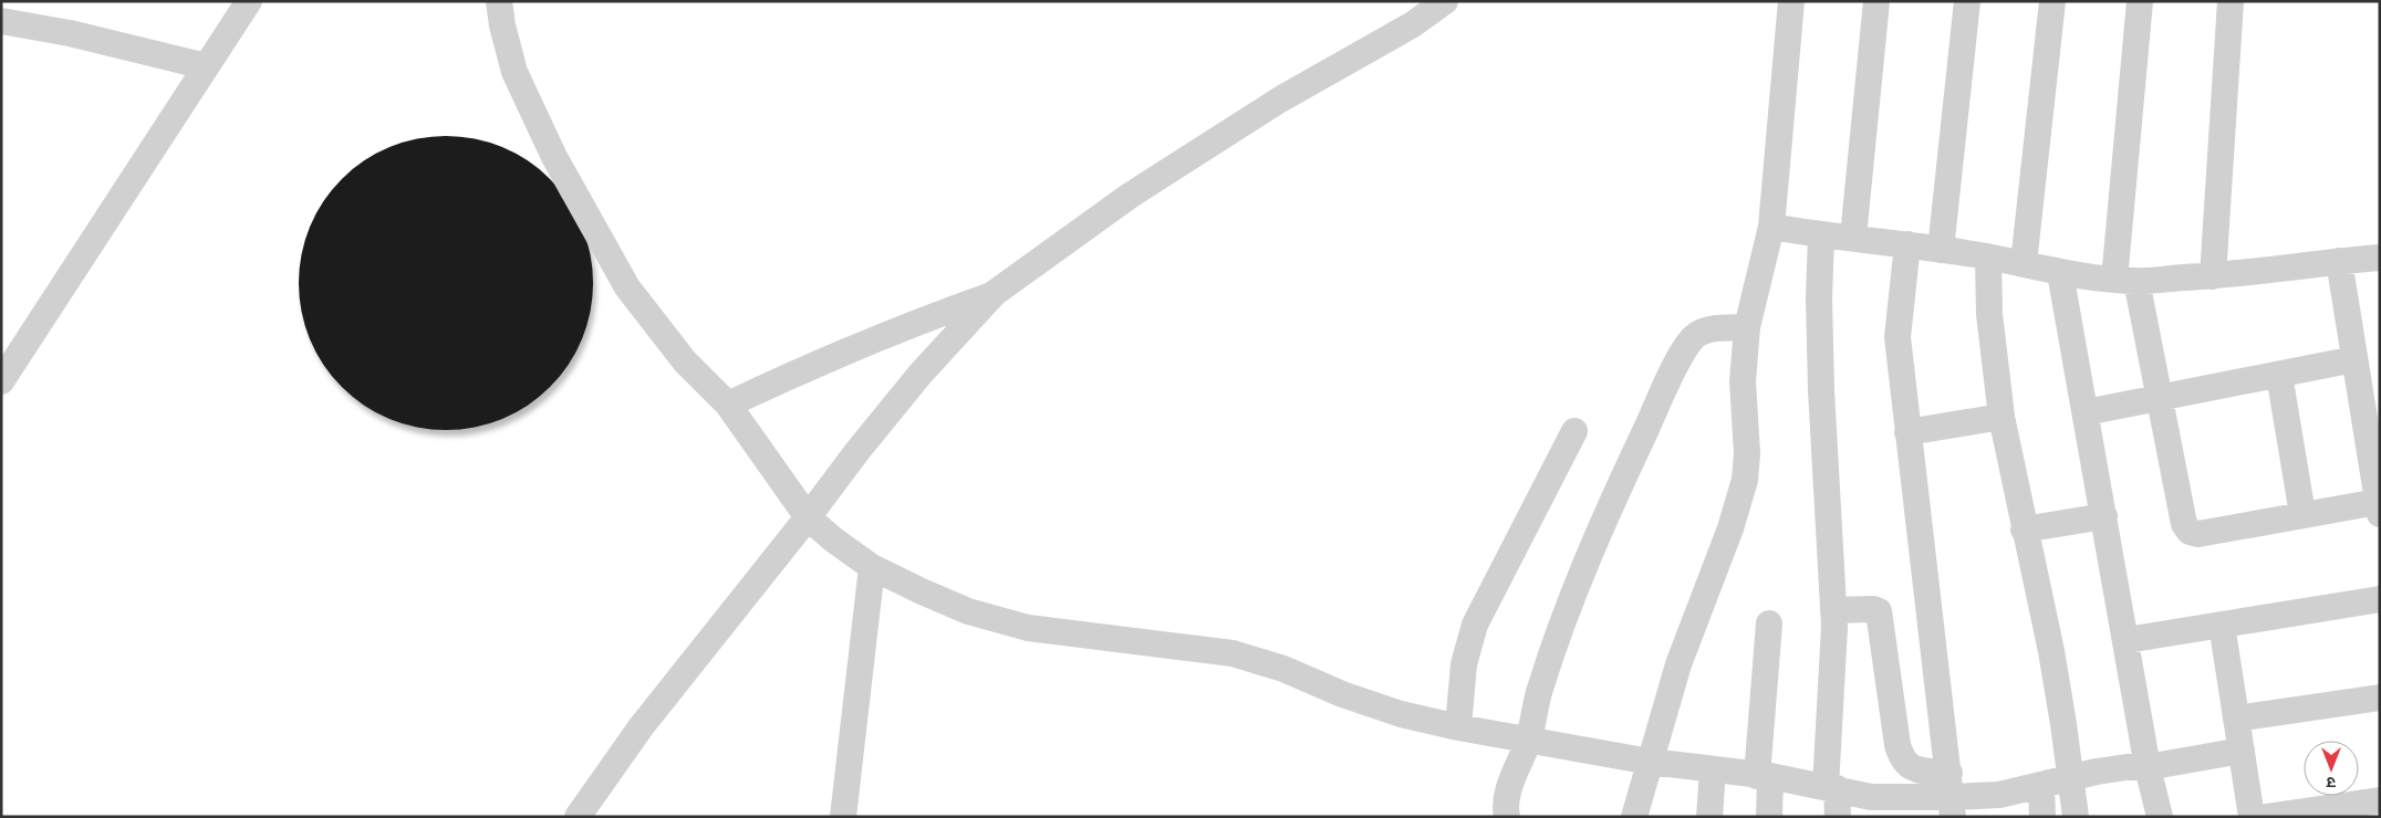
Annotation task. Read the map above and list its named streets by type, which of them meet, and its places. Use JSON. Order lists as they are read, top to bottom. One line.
{"north":"bottom"}
